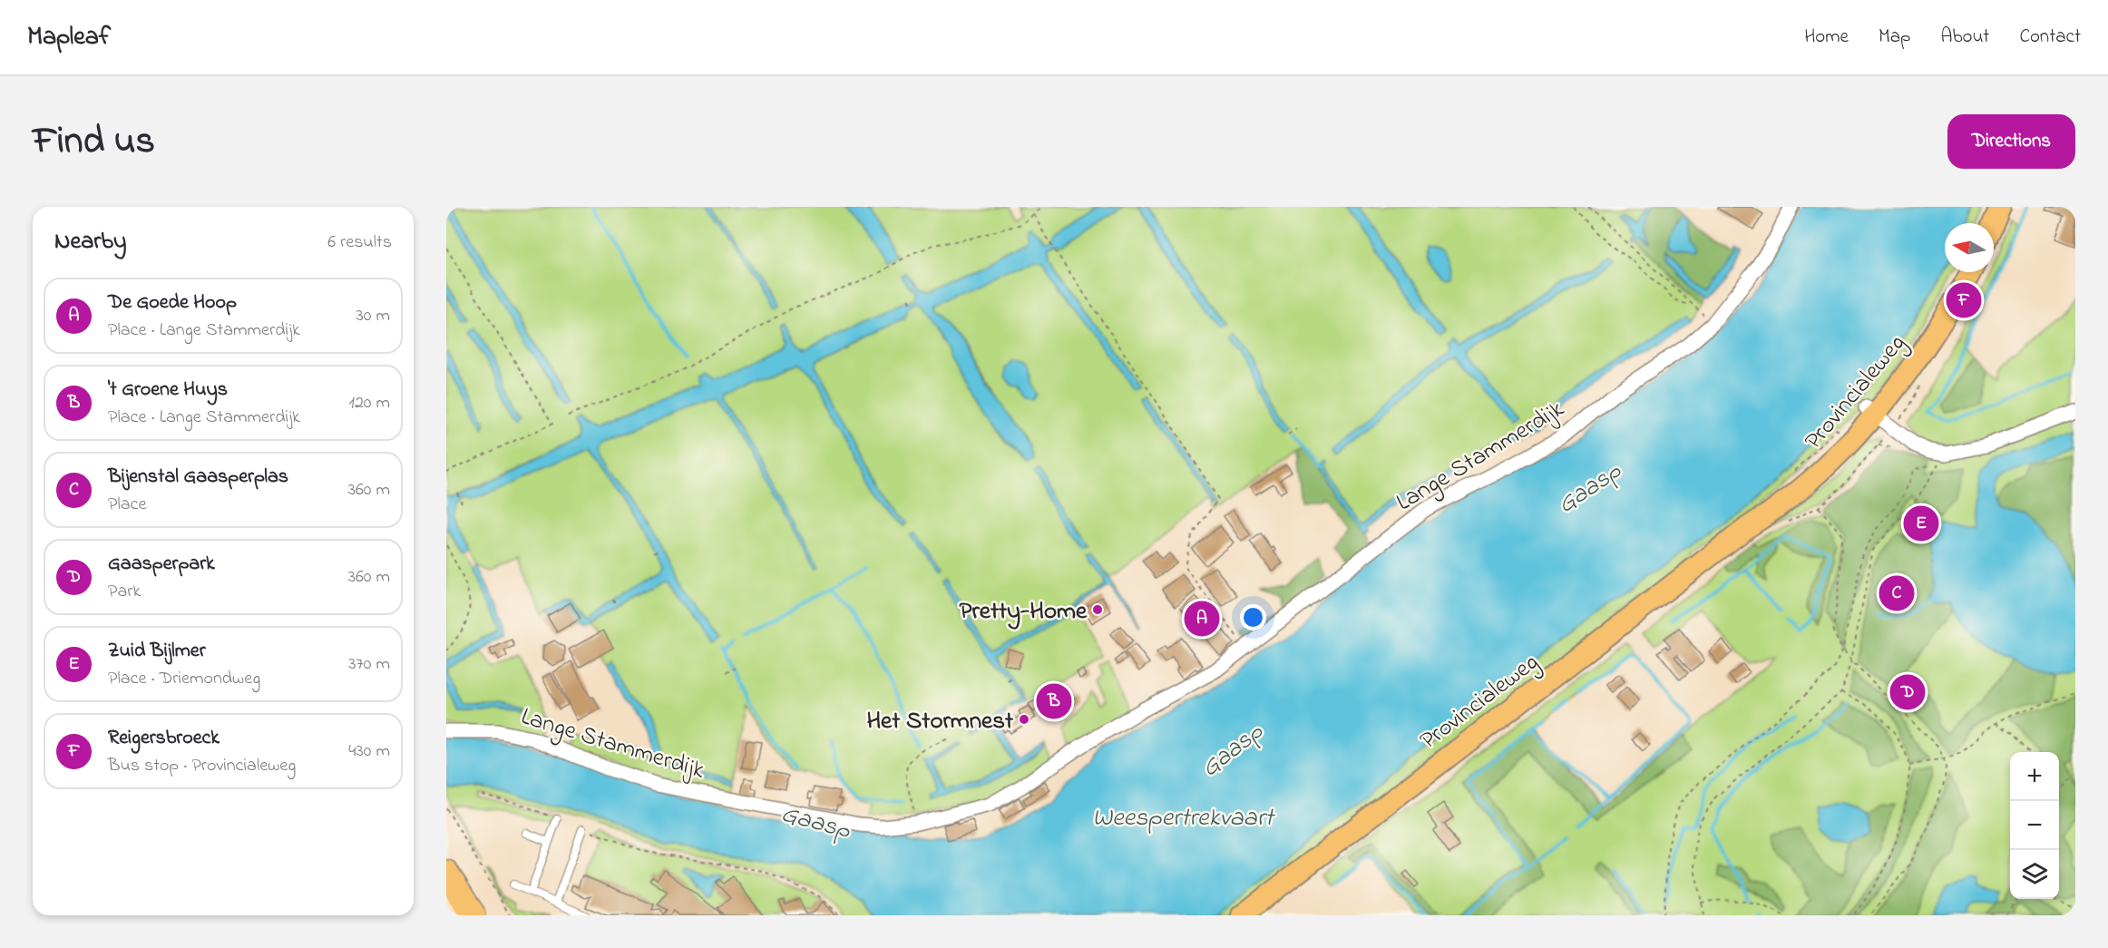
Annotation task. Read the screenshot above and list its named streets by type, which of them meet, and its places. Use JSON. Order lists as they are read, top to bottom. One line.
{"streets":{"main road":["Provincialeweg"],"street":["Lange Stammerdijk"]},"water":["Gaasp","Weespertrekvaart"],"places":["Pretty-Home","Het Stormnest"],"north":"left","page":{"header":"Mapleaf","nav":["Home","Map","About","Contact"],"title":"Find us","buttons":"Directions","heading":["Nearby","6 results"],"list":[{"mark":"A","name":"De Goede Hoop","note":"Place · Lange Stammerdijk","value":"30 m"},{"mark":"B","name":"'t Groene Huys","note":"Place · Lange Stammerdijk","value":"120 m"},{"mark":"C","name":"Bijenstal Gaasperplas","note":"Place","value":"360 m"},{"mark":"D","name":"Gaasperpark","note":"Park","value":"360 m"},{"mark":"E","name":"Zuid Bijlmer","note":"Place · Driemondweg","value":"370 m"},{"mark":"F","name":"Reigersbroeck","note":"Bus stop · Provincialeweg","value":"430 m"}],"pins":["F","E","C","A","D","B"],"map_buttons":["+","−"]}}
